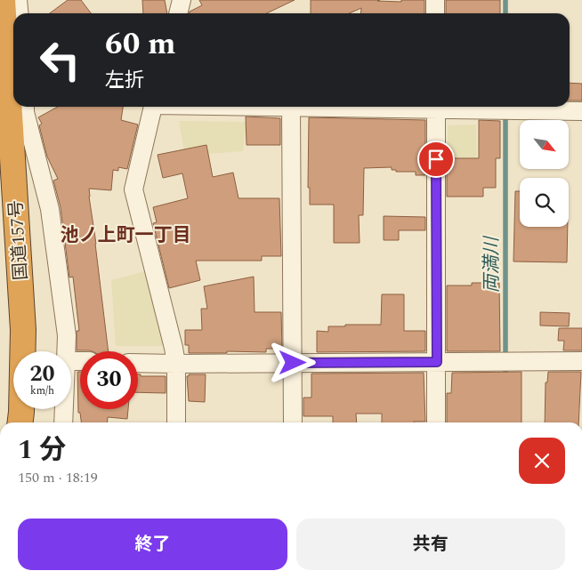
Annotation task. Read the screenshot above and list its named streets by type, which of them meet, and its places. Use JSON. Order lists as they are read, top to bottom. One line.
{"streets":{"highway":["国道157号"]},"districts":["池ノ上町一丁目"],"water":["両満川"],"north":"bottom right","page":{"turn":["60 m","左折"],"speed":"20 km/h","limit":"30","heading":["1 分","150 m · 18:19"],"buttons":["終了","共有"]}}
